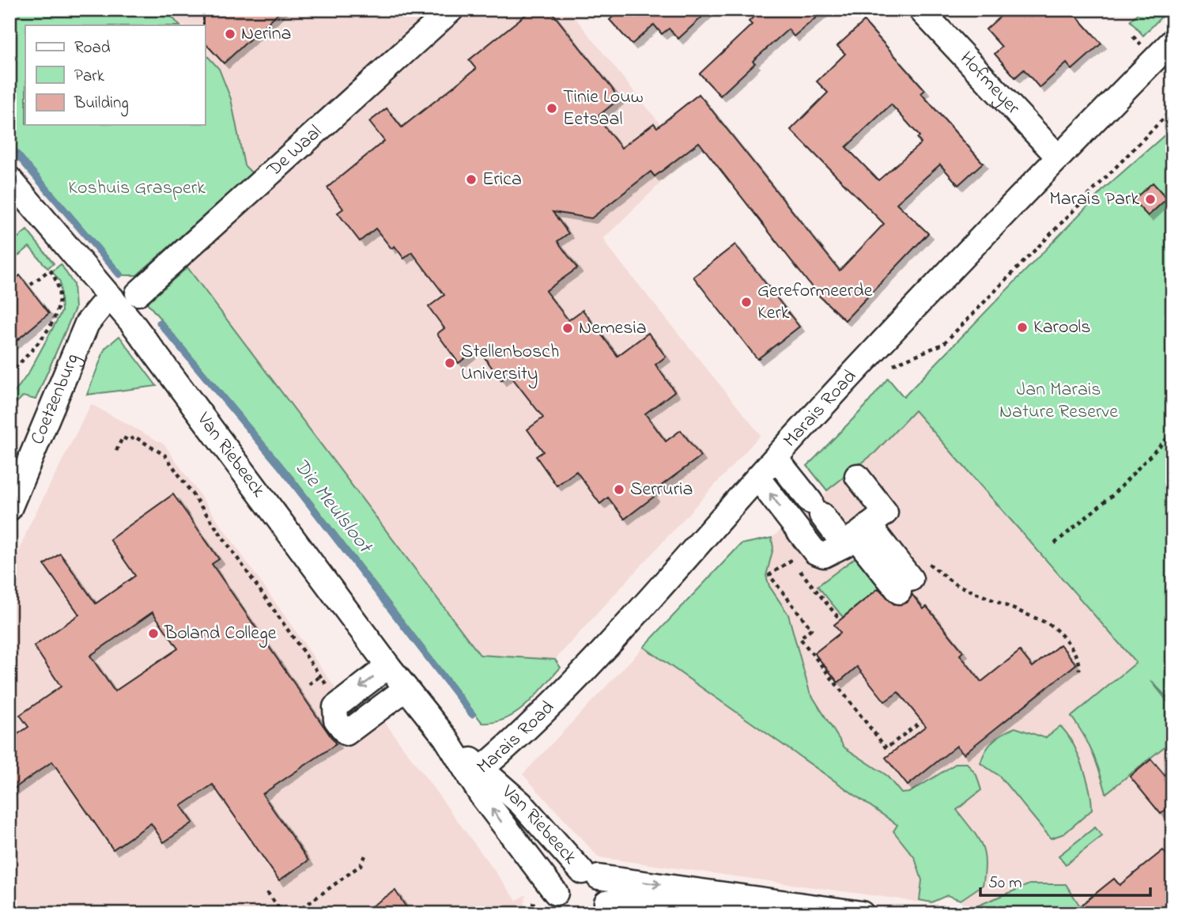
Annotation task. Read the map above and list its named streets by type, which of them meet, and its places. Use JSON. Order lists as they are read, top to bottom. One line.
{"streets":{"street":["Hofmeyer","De Waal","Coetzenburg","Marais Road","Van Riebeeck"]},"crossings":[["Hofmeyer","Marais Road"],["Coetzenburg","Van Riebeeck"],["Marais Road","Van Riebeeck"]],"water":["Die Meulsloot"],"parks":["Koshuis Grasperk","Jan Marais Nature Reserve"],"places":["Nerina","Tinie Louw Eetsaal","Erica","Marais Park","Gereformeerde Kerk","Karools","Nemesia","Stellenbosch University","Serruria","Boland College"],"legend":["Road","Park","Building"],"scale_bar":"50 m"}
